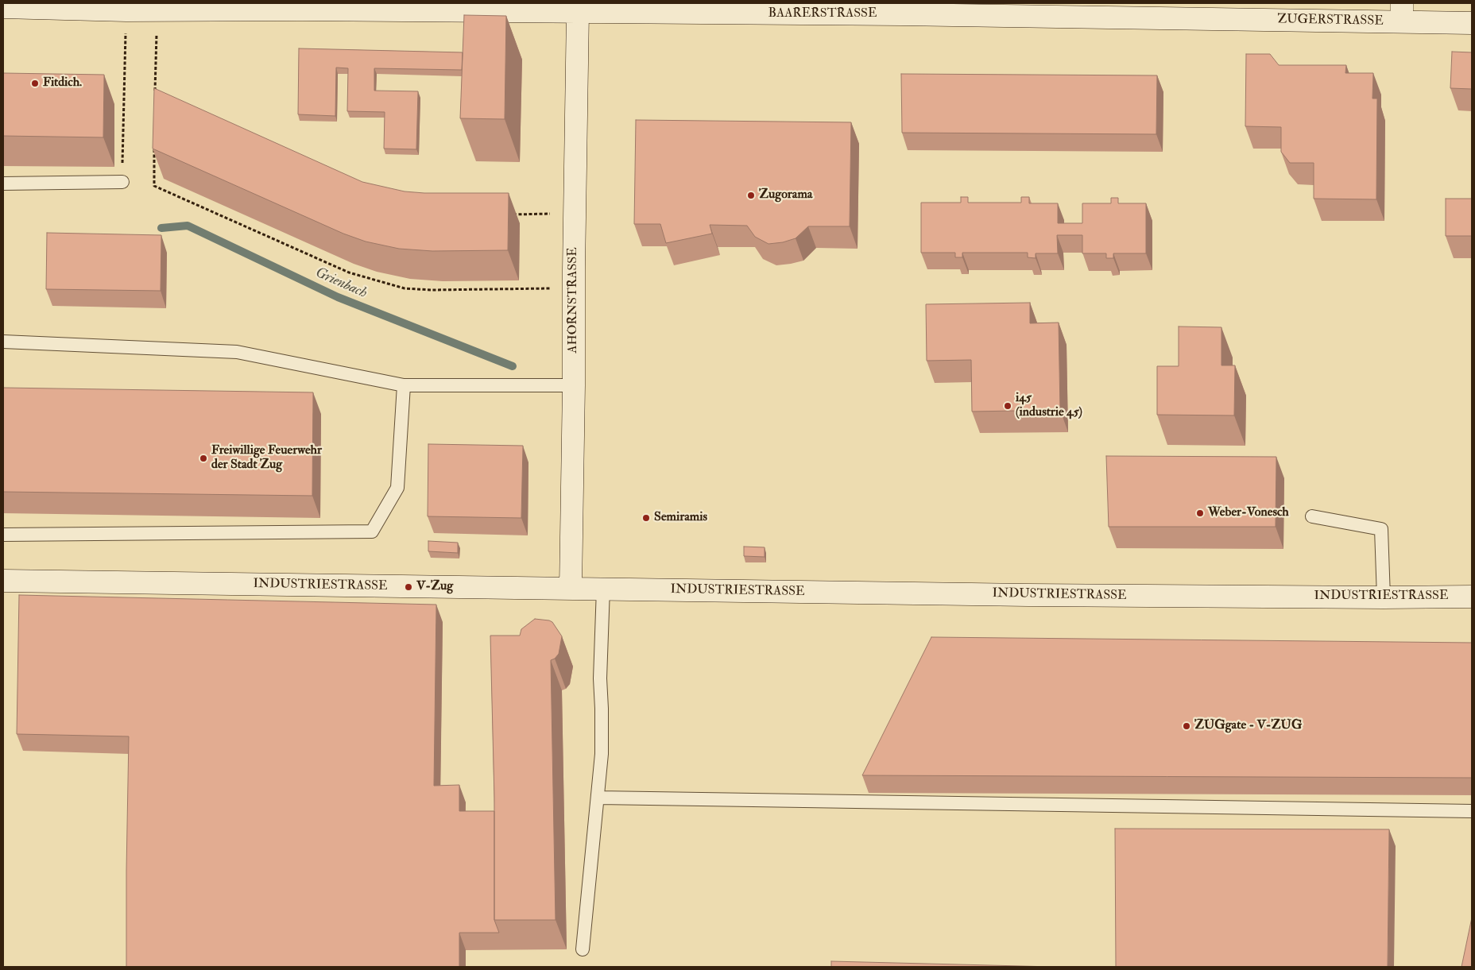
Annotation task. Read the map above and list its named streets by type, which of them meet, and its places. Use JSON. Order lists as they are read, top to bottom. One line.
{"streets":{"street":["BAARERSTRASSE","ZUGERSTRASSE","AHORNSTRASSE","INDUSTRIESTRASSE"]},"crossings":[["BAARERSTRASSE","ZUGERSTRASSE"],["BAARERSTRASSE","AHORNSTRASSE"],["AHORNSTRASSE","INDUSTRIESTRASSE"]],"water":["Grienbach"],"places":["Fitdich.","Zugorama","i45 (industrie 45)","Freiwillige Feuerwehr der Stadt Zug","Weber-Vonesch","Semiramis","V-Zug","ZUGgate - V-ZUG"]}
